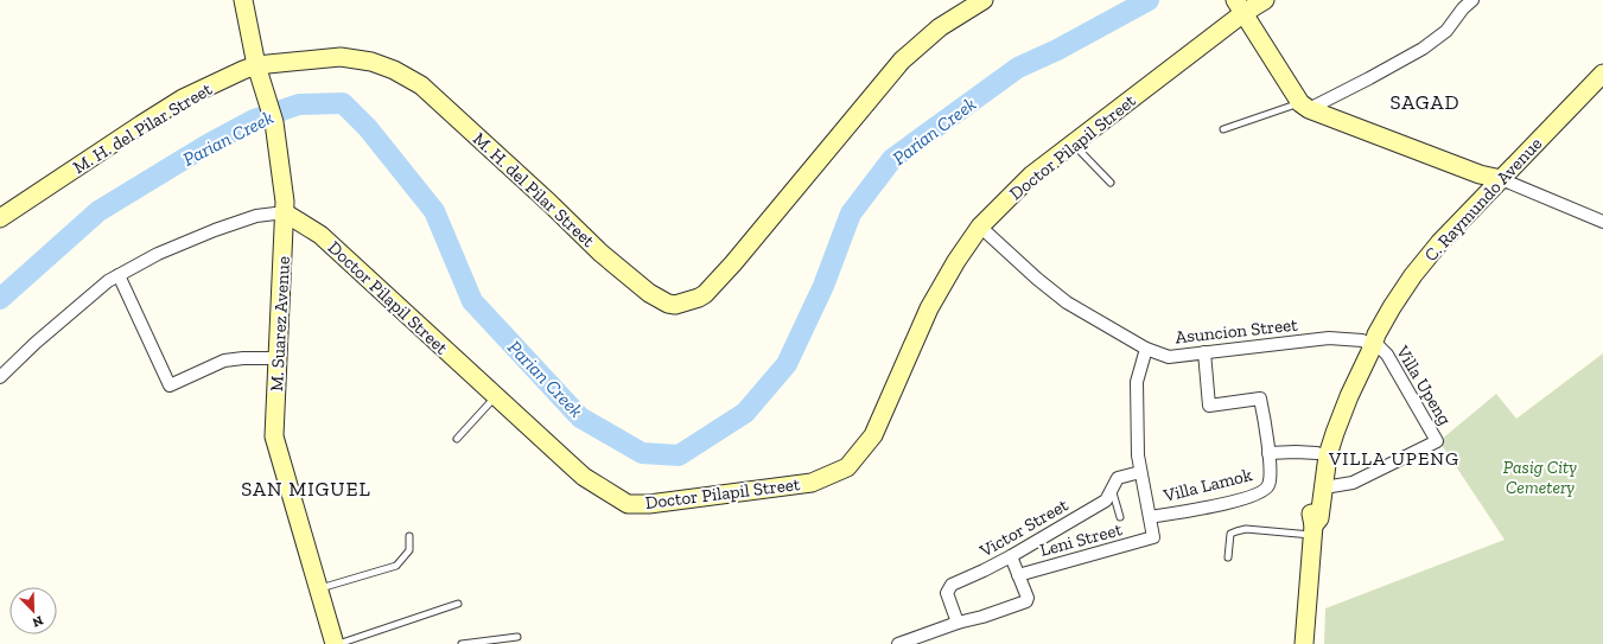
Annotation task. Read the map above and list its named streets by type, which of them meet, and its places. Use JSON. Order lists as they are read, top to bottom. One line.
{"streets":{"street":["M. H. del Pilar Street","Doctor Pilapil Street","C. Raymundo Avenue","M. Suarez Avenue","Asuncion Street","Villa Upeng","Villa Lamok","Victor Street","Leni Street"]},"crossings":[["M. H. del Pilar Street","M. Suarez Avenue"],["Doctor Pilapil Street","M. Suarez Avenue"],["Doctor Pilapil Street","Asuncion Street"],["C. Raymundo Avenue","Asuncion Street"],["C. Raymundo Avenue","Villa Upeng"],["C. Raymundo Avenue","Villa Lamok"],["Asuncion Street","Villa Upeng"],["Asuncion Street","Villa Lamok"],["Villa Lamok","Leni Street"]],"districts":["SAGAD","VILLA UPENG","SAN MIGUEL"],"water":["Parian Creek"],"parks":["Pasig City Cemetery"],"north":"bottom right"}
